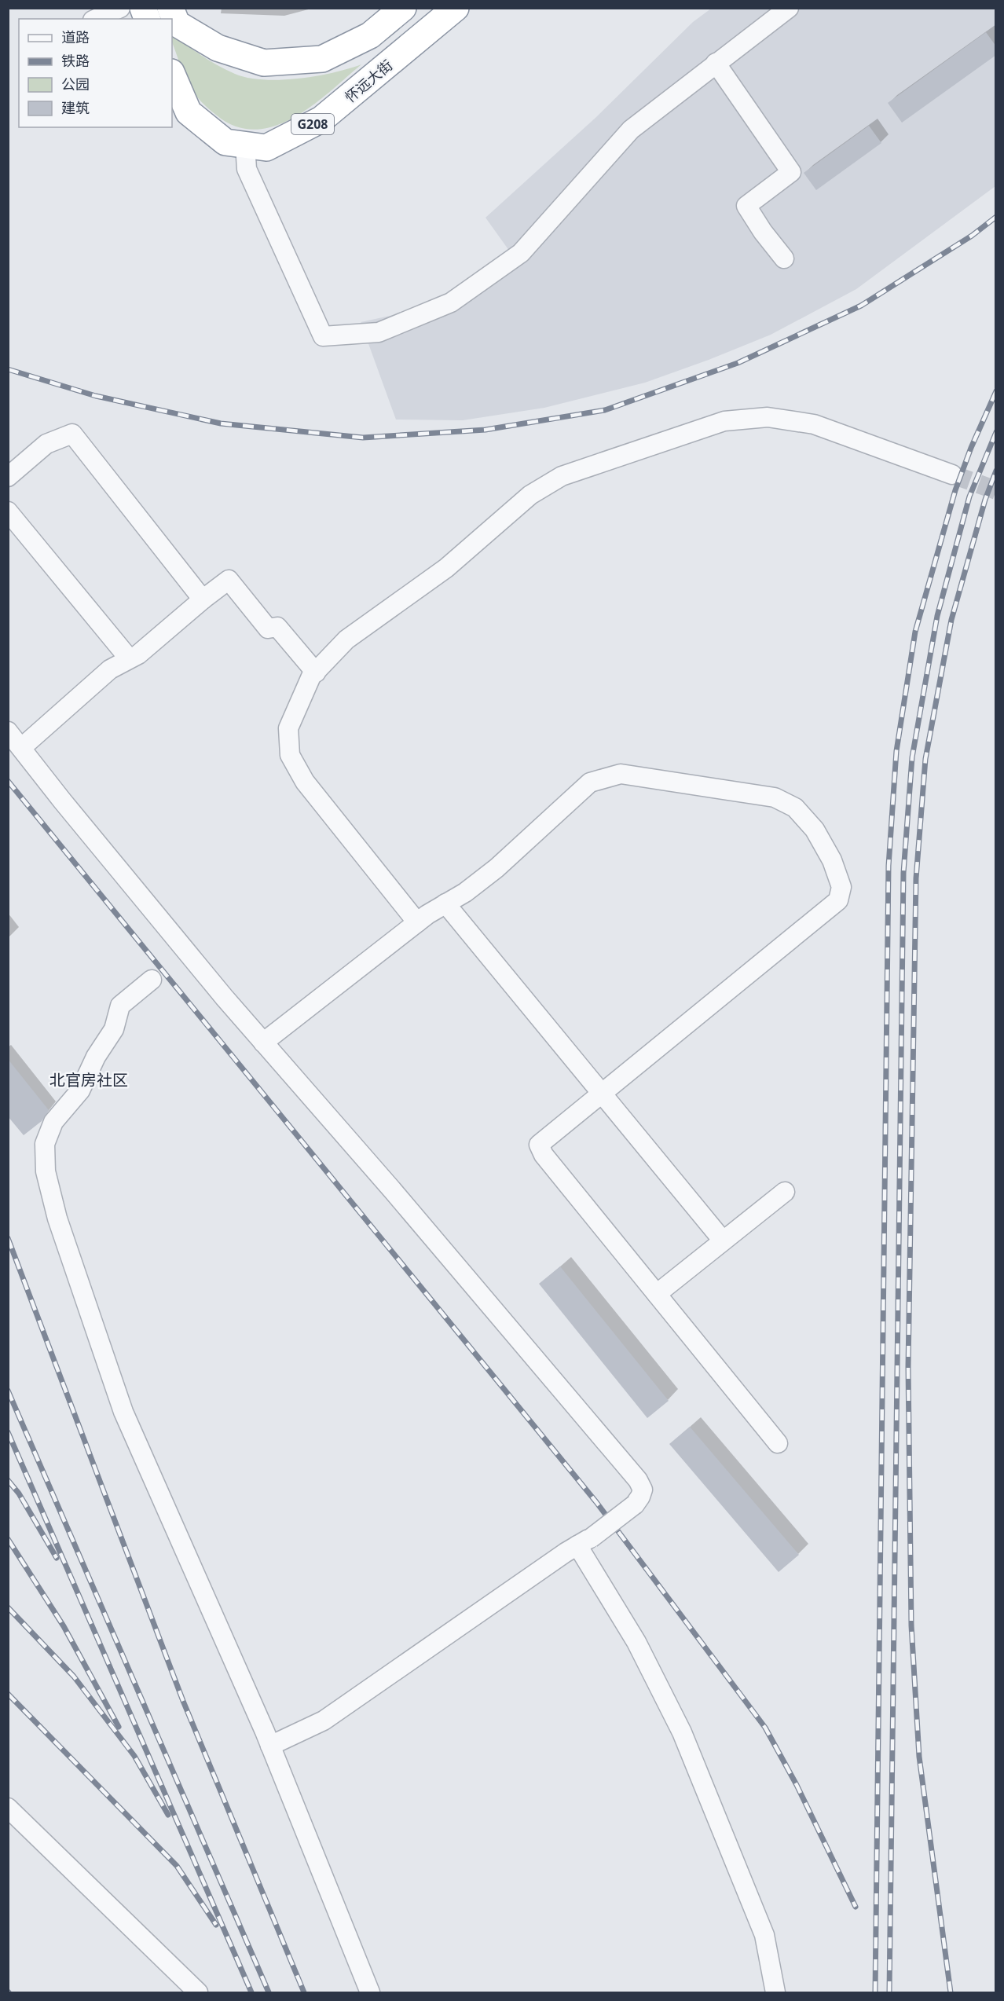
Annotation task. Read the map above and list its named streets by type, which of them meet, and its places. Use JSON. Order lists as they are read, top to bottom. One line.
{"streets":{"highway":["怀远大街","G208"]},"districts":["北官房社区"],"legend":["道路","铁路","公园","建筑"]}
